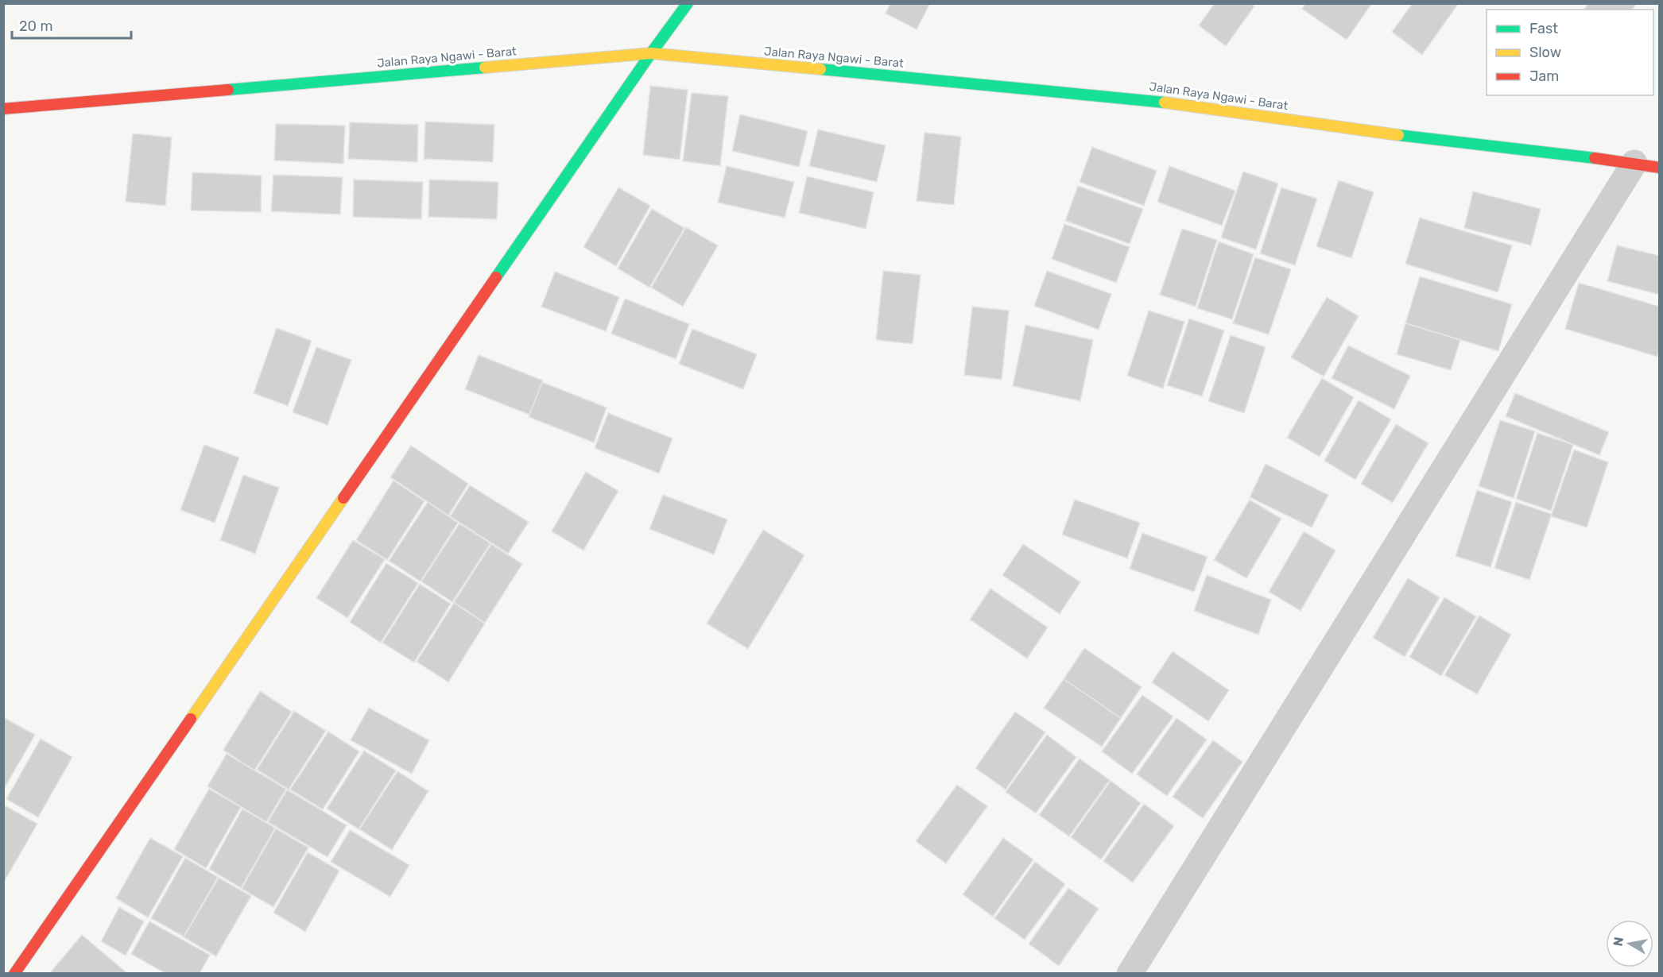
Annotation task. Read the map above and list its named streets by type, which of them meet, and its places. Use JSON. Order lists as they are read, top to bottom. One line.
{"streets":{"main road":["Jalan Raya Ngawi - Barat"]},"legend":["Fast","Slow","Jam"],"scale_bar":"20 m","north":"left"}
